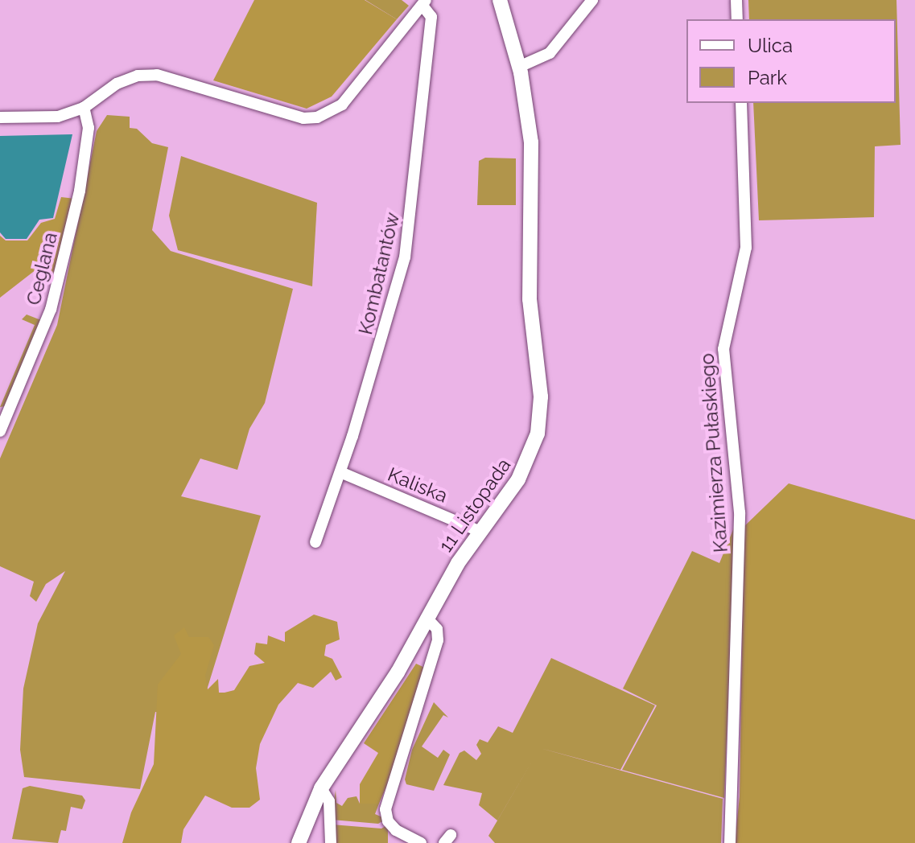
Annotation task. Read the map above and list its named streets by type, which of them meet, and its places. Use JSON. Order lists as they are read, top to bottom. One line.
{"streets":{"main road":["11 Listopada"],"street":["Ceglana","Kombatantów","Kazimierza Pułaskiego","Kaliska"]},"crossings":[["Kombatantów","Kaliska"],["Kaliska","11 Listopada"]],"legend":["Ulica","Park"]}
